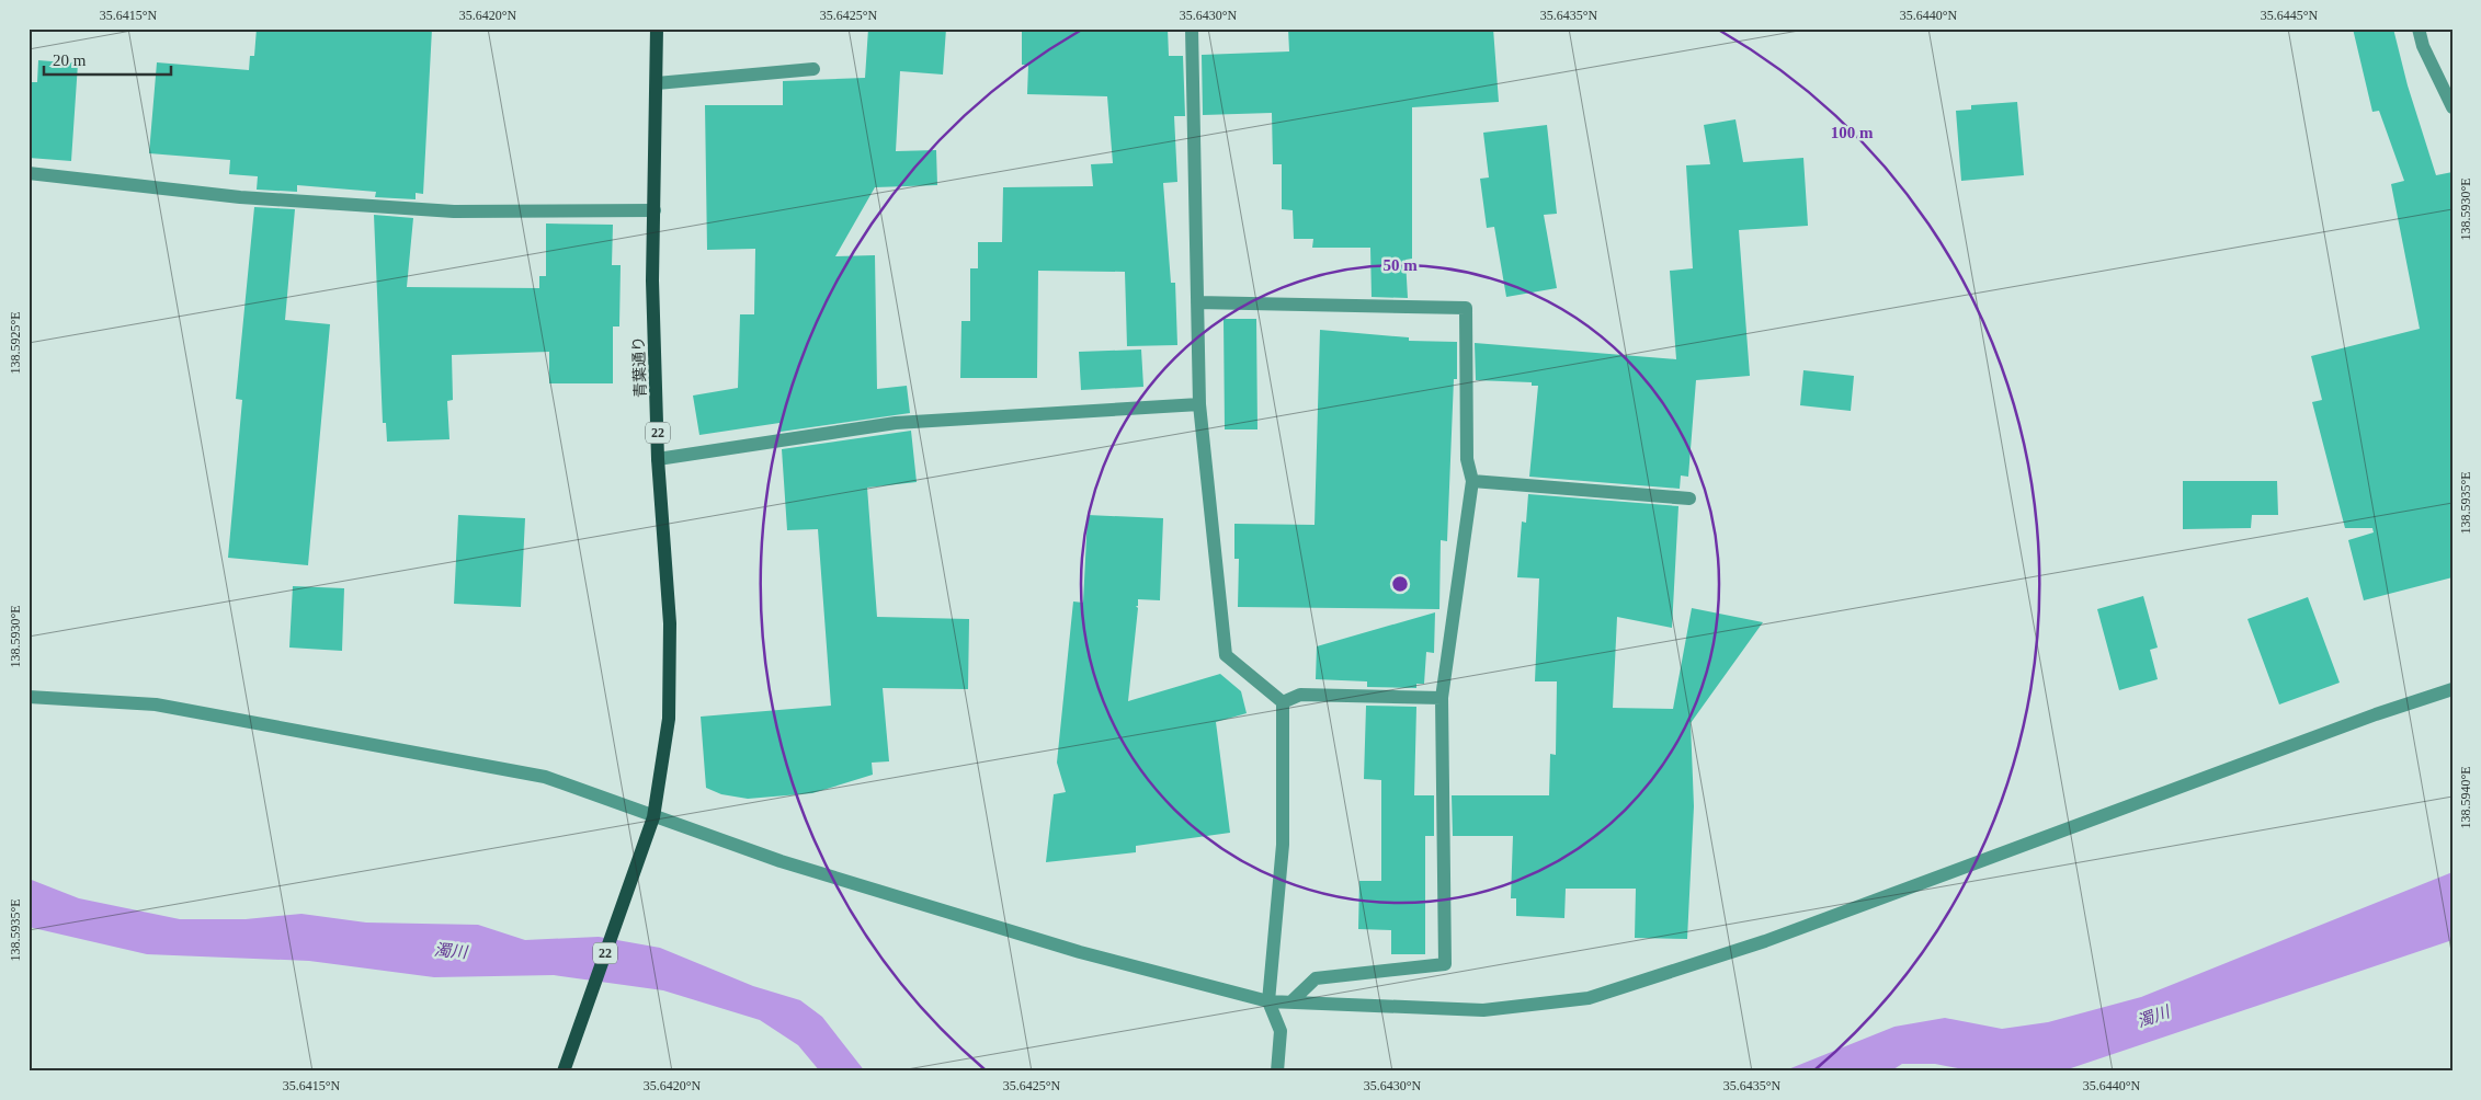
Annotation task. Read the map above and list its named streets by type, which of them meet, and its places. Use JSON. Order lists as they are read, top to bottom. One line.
{"streets":{"main road":["青葉通り","22"]},"water":["濁川"],"scale_bar":"20 m","coordinates":["35.6415°N","35.6420°N","35.6425°N","35.6430°N","35.6435°N","35.6440°N","35.6445°N","138.5930°E","138.5925°E","138.5935°E","138.5940°E"],"rings":["100 m","50 m"]}
